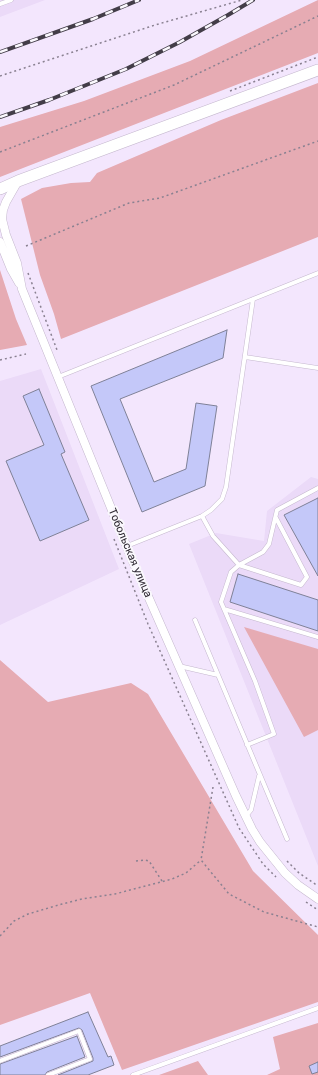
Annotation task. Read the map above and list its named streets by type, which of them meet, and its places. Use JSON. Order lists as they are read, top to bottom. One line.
{"streets":{"street":["Тобольская улица"]}}
